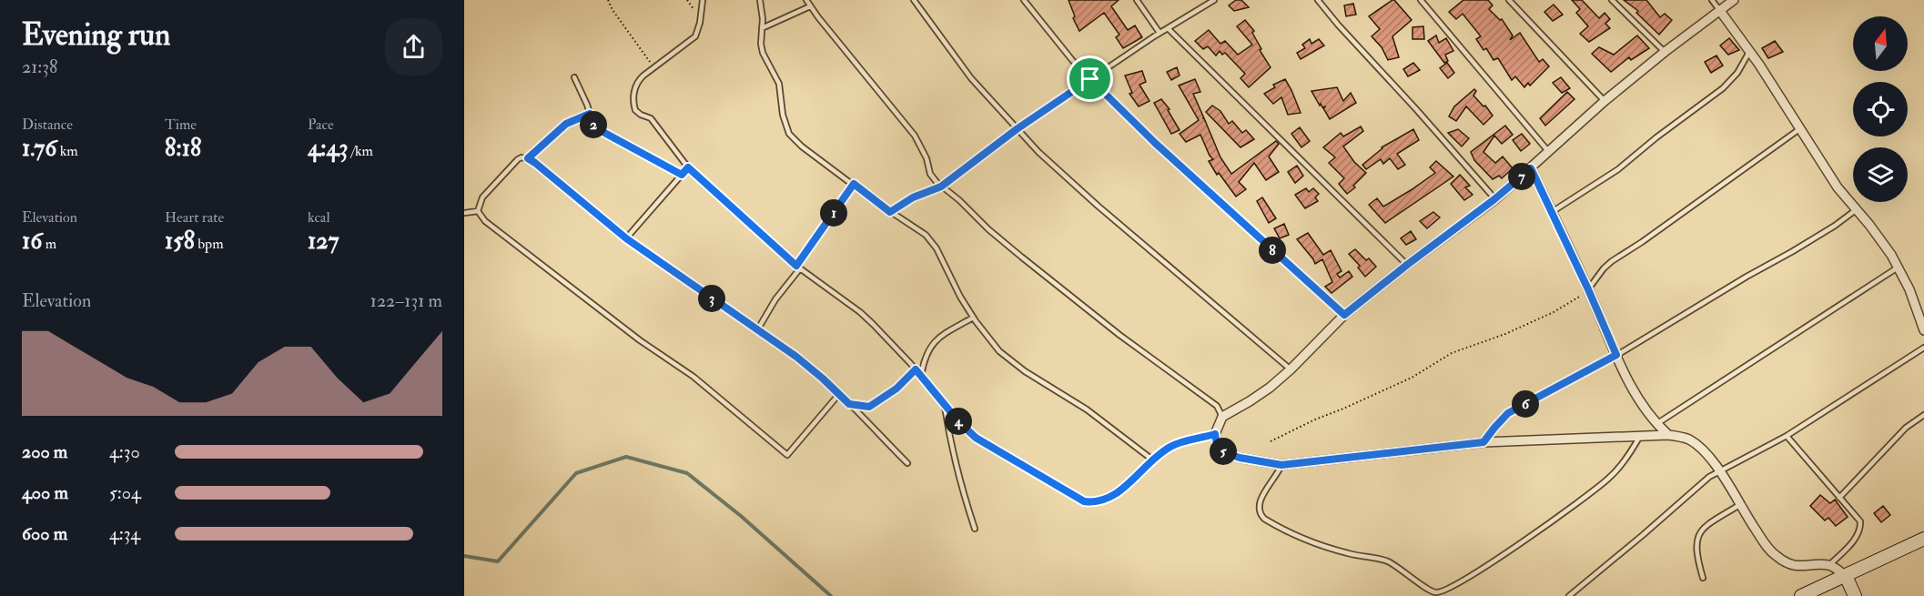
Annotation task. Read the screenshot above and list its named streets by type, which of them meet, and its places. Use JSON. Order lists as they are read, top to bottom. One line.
{"north":"top","page":{"heading":["Evening run","21:38"],"stats":[["Distance","1.76 km"],["Time","8:18"],["Pace","4:43 /km"],["Elevation","16 m"],["Heart rate","158 bpm"],["kcal","127"]],"pins":["2","7","1","8","3","6","4","5"],"chart":["Elevation","122–131 m"],"list":[{"name":"200 m","note":"4:30"},{"name":"400 m","note":"5:04"},{"name":"600 m","note":"4:34"}]}}
